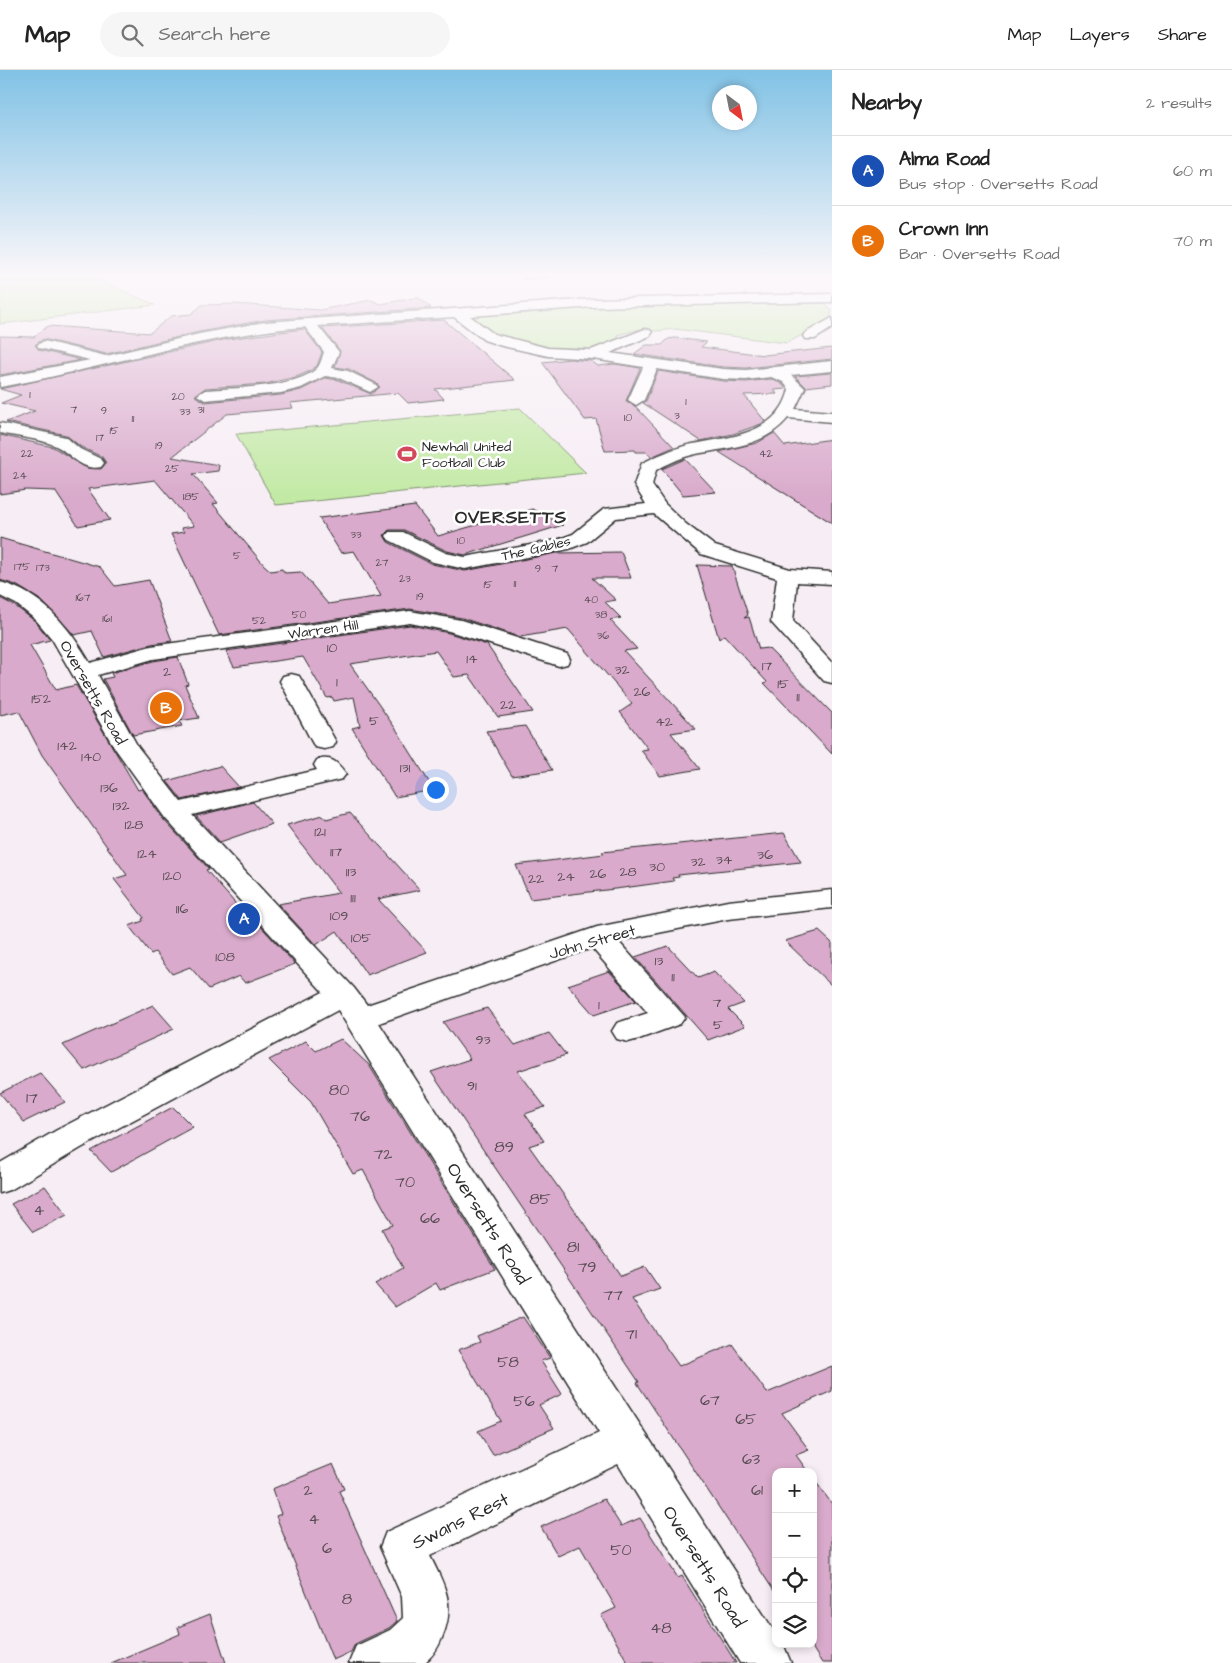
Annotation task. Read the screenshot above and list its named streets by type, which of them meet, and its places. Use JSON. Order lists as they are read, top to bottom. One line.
{"streets":{"street":["The Gables","Warren Hill","Oversetts Road","John Street","Swans Rest"]},"crossings":[["Warren Hill","Oversetts Road"],["Oversetts Road","John Street"],["Oversetts Road","Swans Rest"]],"districts":["OVERSETTS"],"places":{"sports":["Newhall United Football Club"]},"house_numbers":["1","20","1","7","31","9","33","3","10","11","15","17","19","22","42","25","24","185","33","10","5","27","175","173","9","7","23","11","15","19","167","40","50","38","161","52","36","10","14","17","32","2","1","15","26","11","152","22","5","42","142","140","131","136","132","128","121","117","124","36","34","32","30","113","28","26","120","24","22","111","116","109","105","108","13","11","7","1","5","93","91","80","17","76","89","72","70","85","4","66","81","79","77","71","58","67","56","65","63","2","61","4","6","50","8","48"],"north":"bottom right","page":{"header":"Map","search":"Search here","nav":["Map","Layers","Share"],"heading":["Nearby","2 results"],"list":[{"mark":"A","name":"Alma Road","note":"Bus stop · Oversetts Road","value":"60 m"},{"mark":"B","name":"Crown Inn","note":"Bar · Oversetts Road","value":"70 m"}],"pins":["B","A"],"map_buttons":["+","−"]}}
